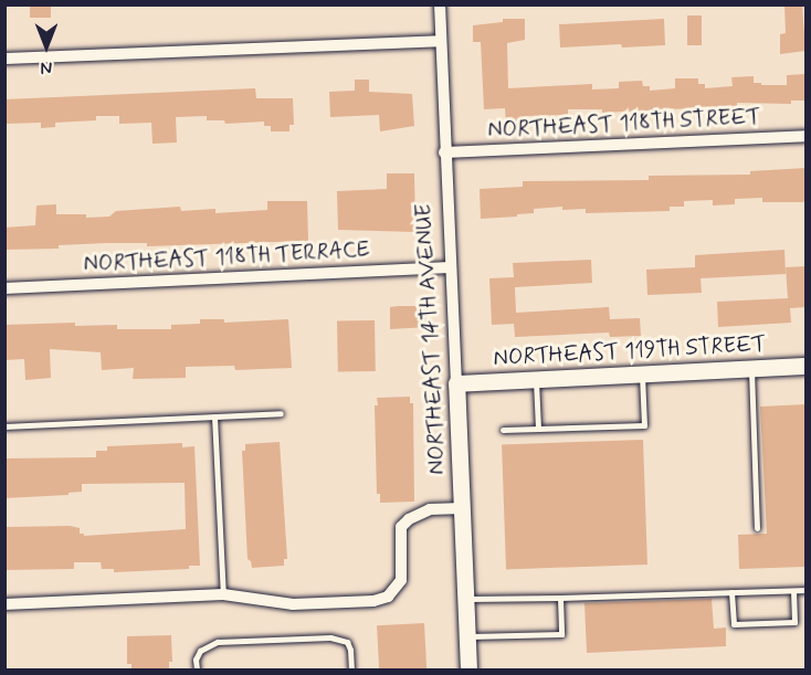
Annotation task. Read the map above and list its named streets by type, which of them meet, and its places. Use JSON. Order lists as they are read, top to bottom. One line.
{"streets":{"street":["NORTHEAST 118TH STREET","NORTHEAST 118TH TERRACE","NORTHEAST 14TH AVENUE","NORTHEAST 119TH STREET"]},"crossings":[["NORTHEAST 118TH STREET","NORTHEAST 14TH AVENUE"],["NORTHEAST 118TH TERRACE","NORTHEAST 14TH AVENUE"],["NORTHEAST 14TH AVENUE","NORTHEAST 119TH STREET"]],"north":"bottom"}
